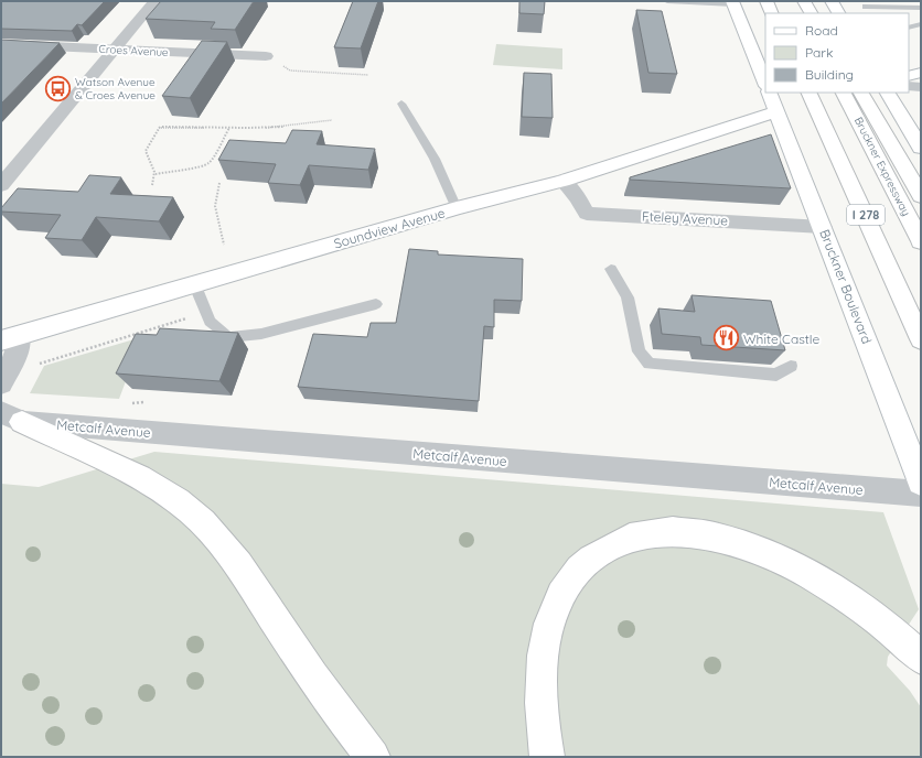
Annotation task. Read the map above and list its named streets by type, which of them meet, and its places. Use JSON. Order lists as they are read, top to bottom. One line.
{"streets":{"main road":["Bruckner Expressway","I 278","Soundview Avenue","Bruckner Boulevard"],"street":["Croes Avenue","Fteley Avenue","Metcalf Avenue"]},"crossings":[["Fteley Avenue","Soundview Avenue"],["Fteley Avenue","Bruckner Boulevard"],["Soundview Avenue","Bruckner Boulevard"]],"places":{"bus stop":["Watson Avenue & Croes Avenue"],"restaurant":["White Castle"]},"legend":["Road","Park","Building"]}
